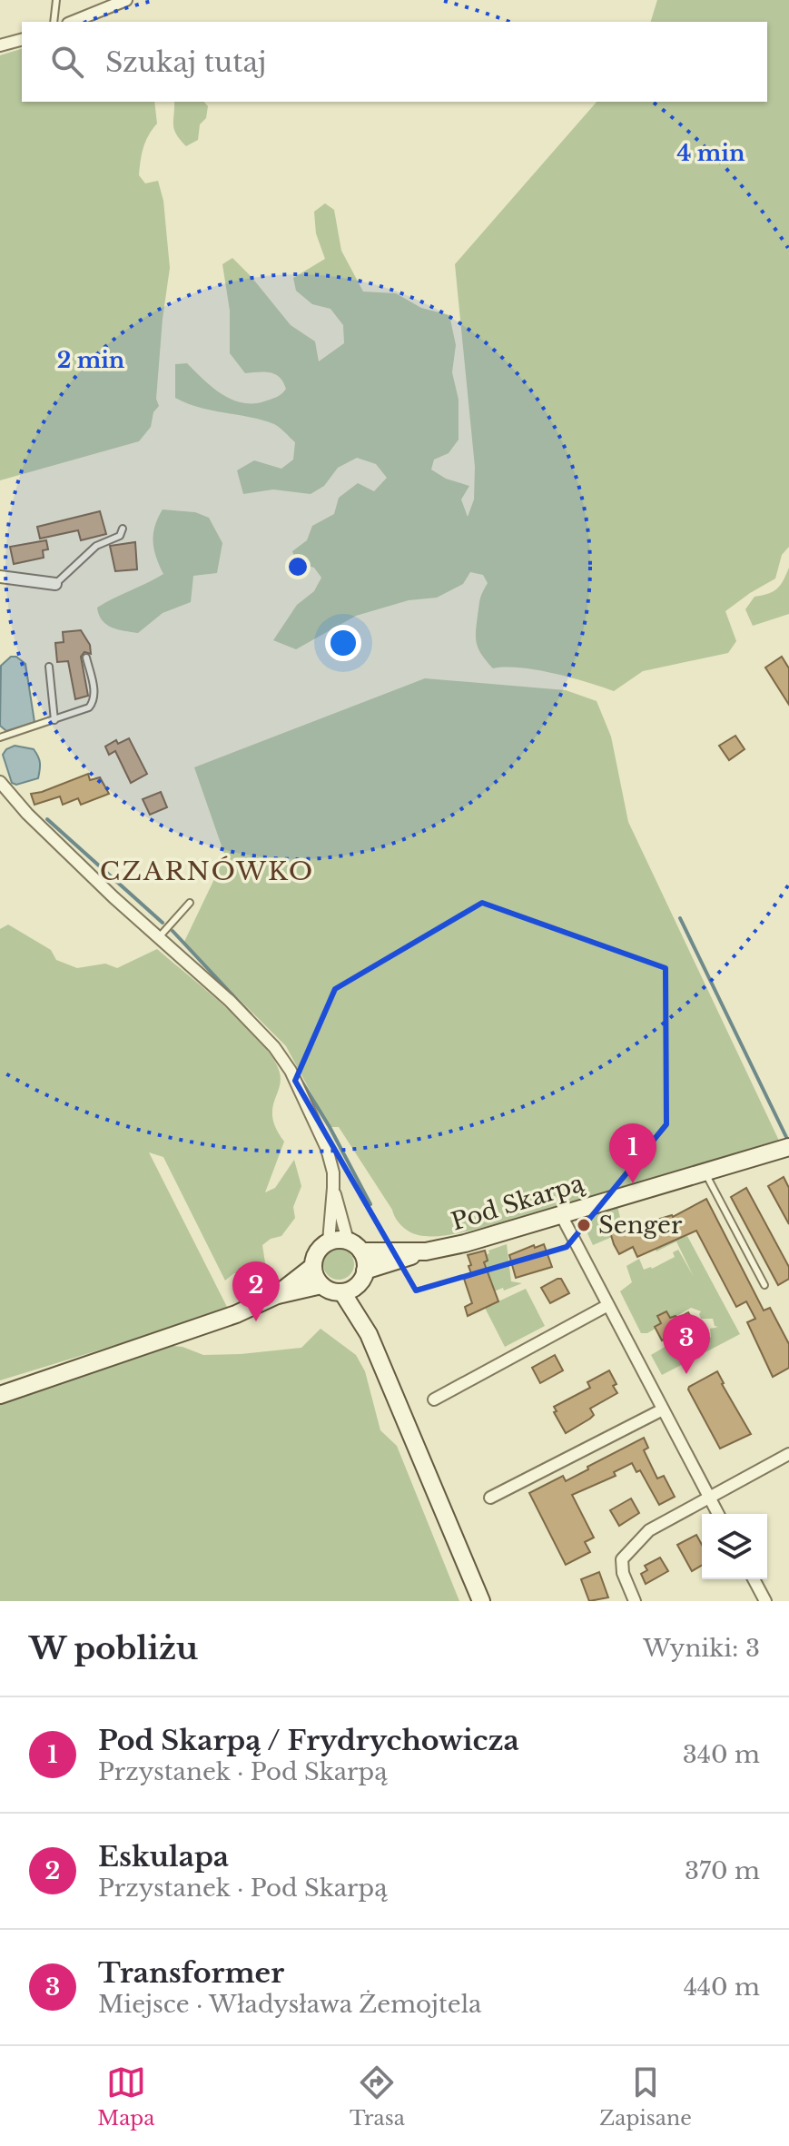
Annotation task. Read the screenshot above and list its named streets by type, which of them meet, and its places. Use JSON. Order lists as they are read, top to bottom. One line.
{"streets":{"street":["Pod Skarpą"]},"districts":["CZARNÓWKO"],"places":["Senger"],"page":{"search":"Szukaj tutaj","pins":["1","2","3"],"heading":["W pobliżu","Wyniki: 3"],"list":[{"mark":"1","name":"Pod Skarpą / Frydrychowicza","note":"Przystanek · Pod Skarpą","value":"340 m"},{"mark":"2","name":"Eskulapa","note":"Przystanek · Pod Skarpą","value":"370 m"},{"mark":"3","name":"Transformer","note":"Miejsce · Władysława Żemojtela","value":"440 m"}],"nav":["Mapa","Trasa","Zapisane"]},"rings":["4 min","2 min"]}
